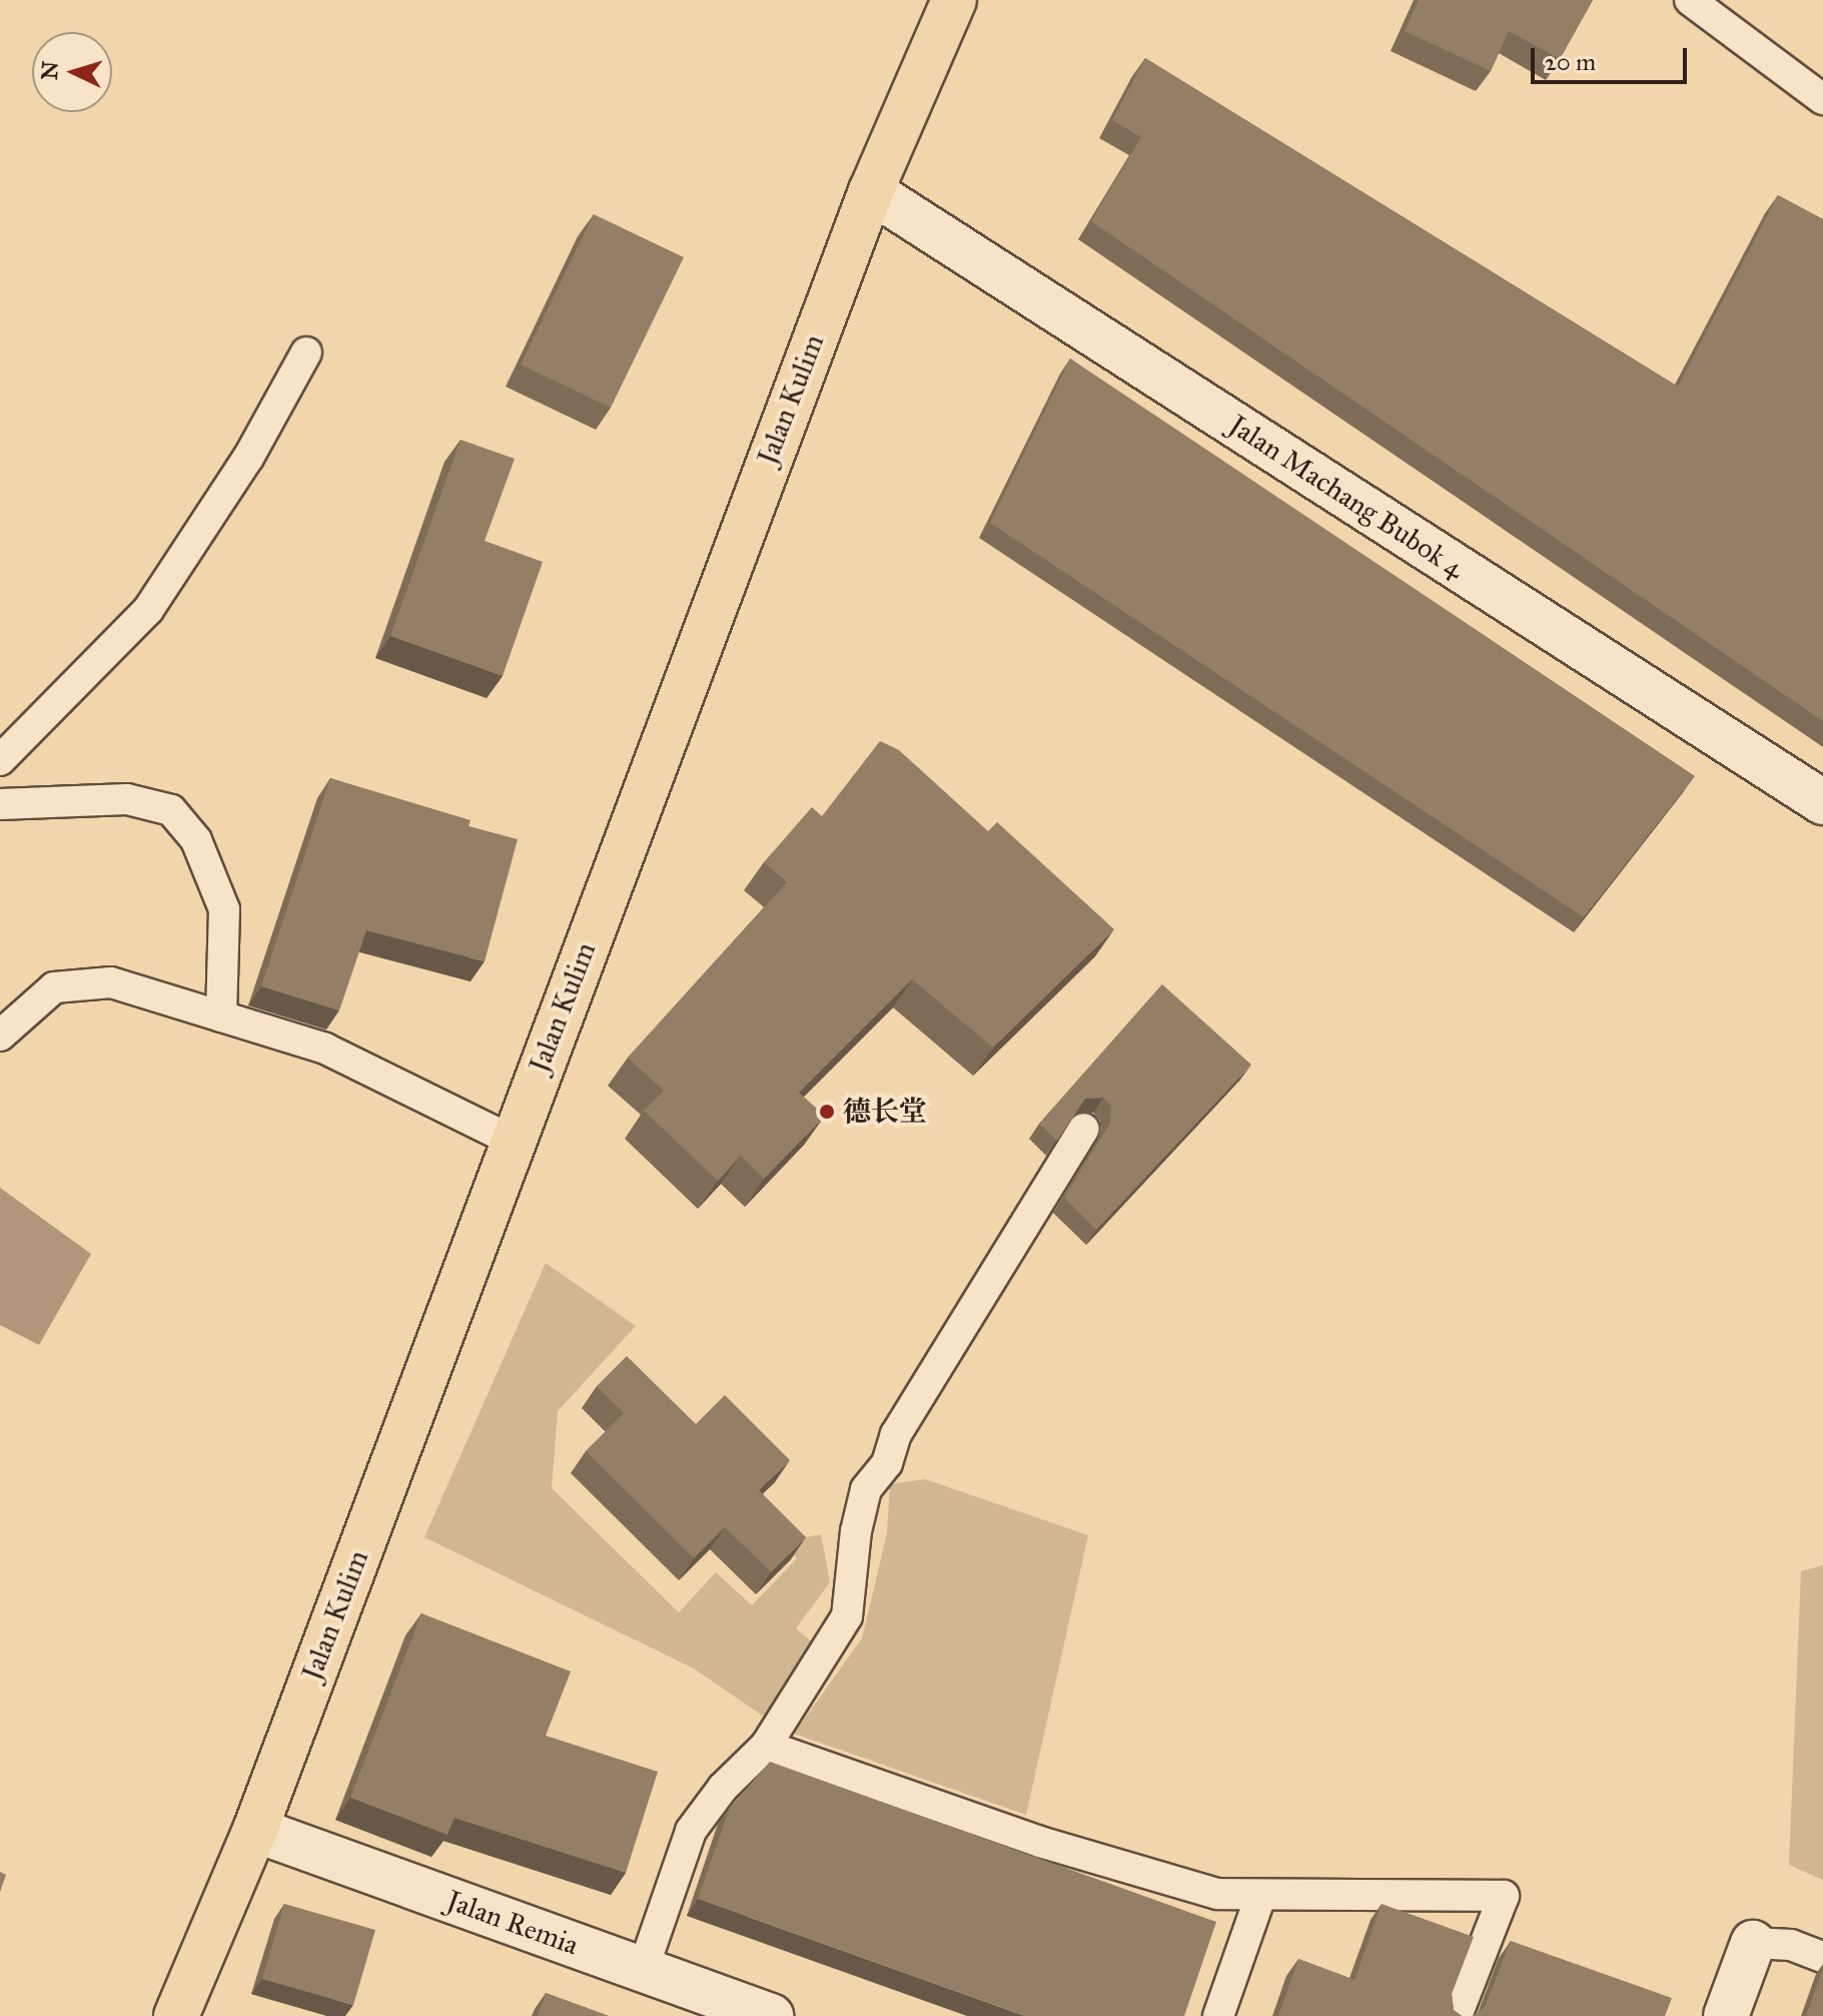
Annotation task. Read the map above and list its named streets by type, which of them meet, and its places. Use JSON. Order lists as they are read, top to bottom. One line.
{"streets":{"main road":["Jalan Kulim"],"street":["Jalan Machang Bubok 4","Jalan Remia"]},"crossings":[["Jalan Kulim","Jalan Machang Bubok 4"],["Jalan Kulim","Jalan Remia"]],"places":["德长堂"],"scale_bar":"20 m","north":"left"}
